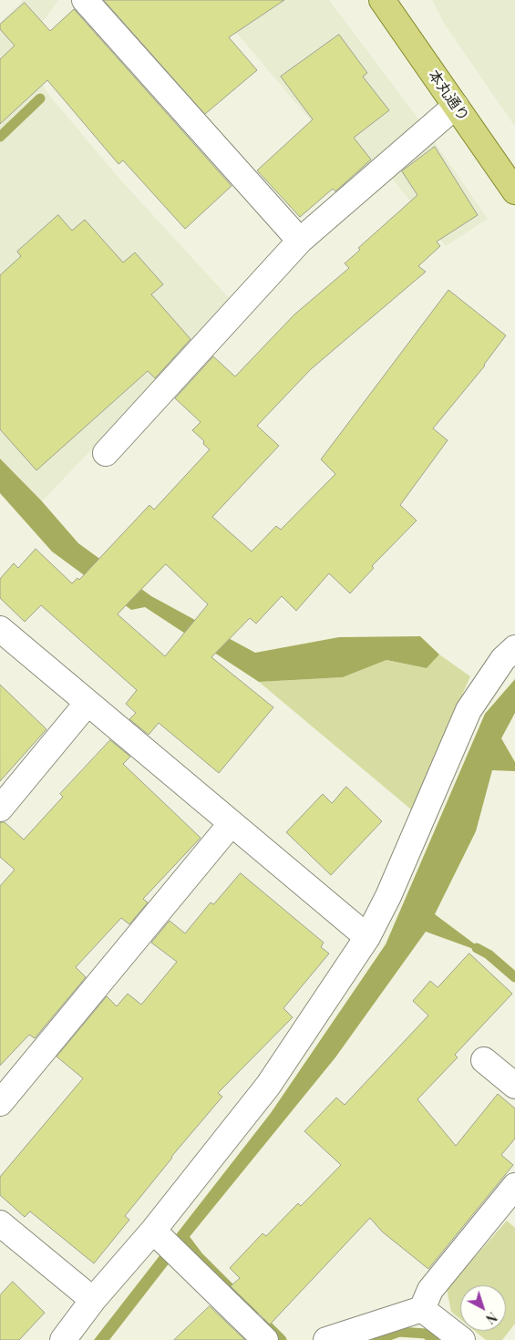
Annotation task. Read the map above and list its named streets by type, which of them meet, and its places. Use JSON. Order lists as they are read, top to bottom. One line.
{"streets":{"main road":["本丸通り"]},"north":"bottom right"}
